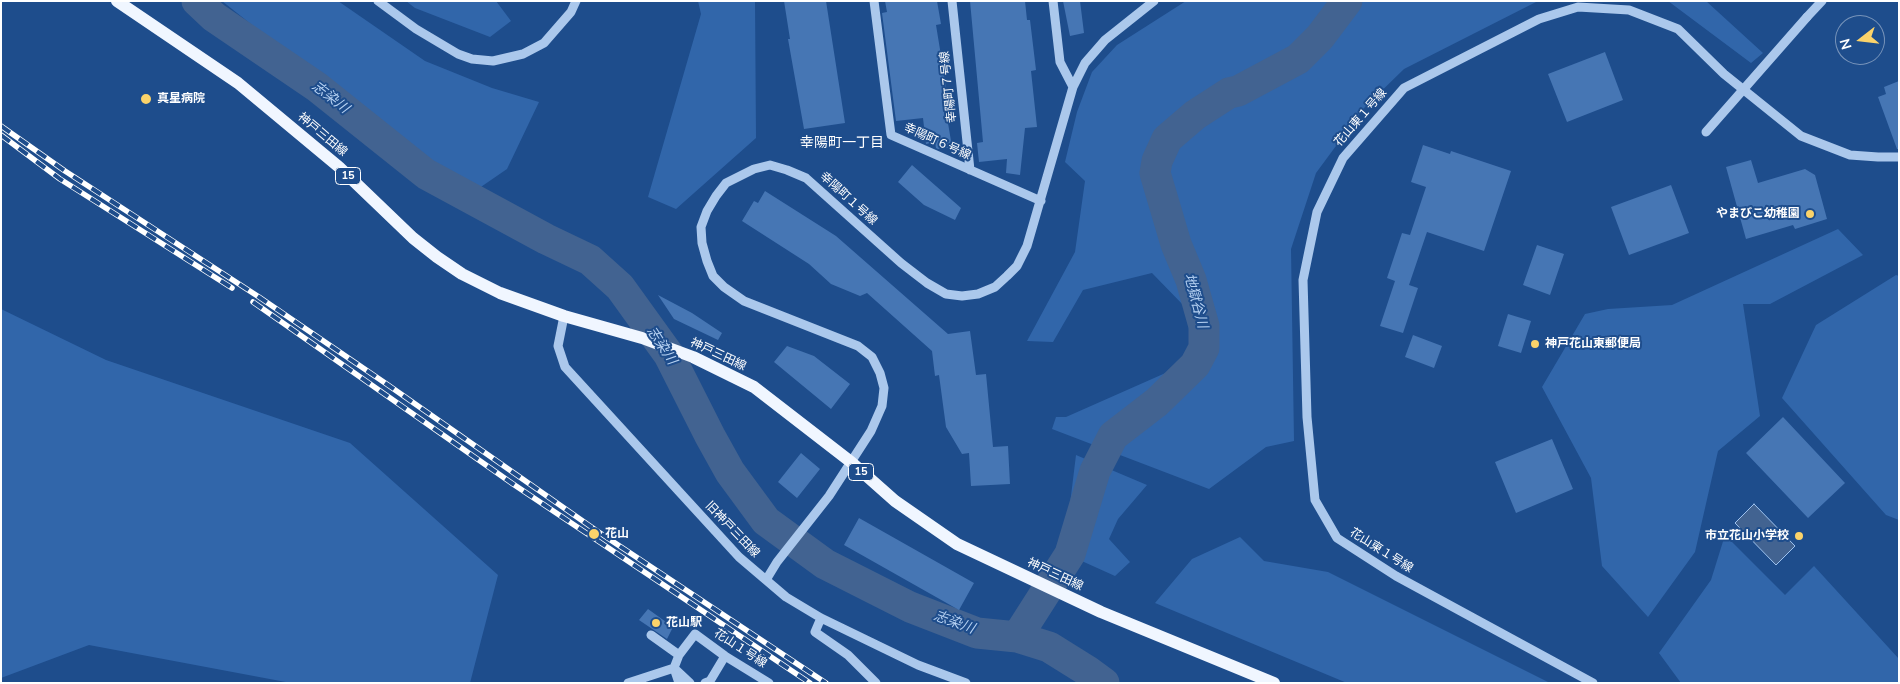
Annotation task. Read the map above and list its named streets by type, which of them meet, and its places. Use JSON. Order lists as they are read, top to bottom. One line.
{"streets":{"main road":["神戸三田線","15"],"street":["幸陽町７号線","花山東１号線","幸陽町６号線","幸陽町１号線","旧神戸三田線","花山１号線"]},"crossings":[["幸陽町７号線","幸陽町６号線"],["神戸三田線","幸陽町１号線"],["神戸三田線","旧神戸三田線"],["幸陽町６号線","幸陽町１号線"],["幸陽町１号線","旧神戸三田線"]],"districts":["幸陽町一丁目"],"water":["志染川","地獄谷川"],"places":["真星病院","やまびこ幼稚園","神戸花山東郵便局","花山","市立花山小学校","花山駅"],"north":"left"}
